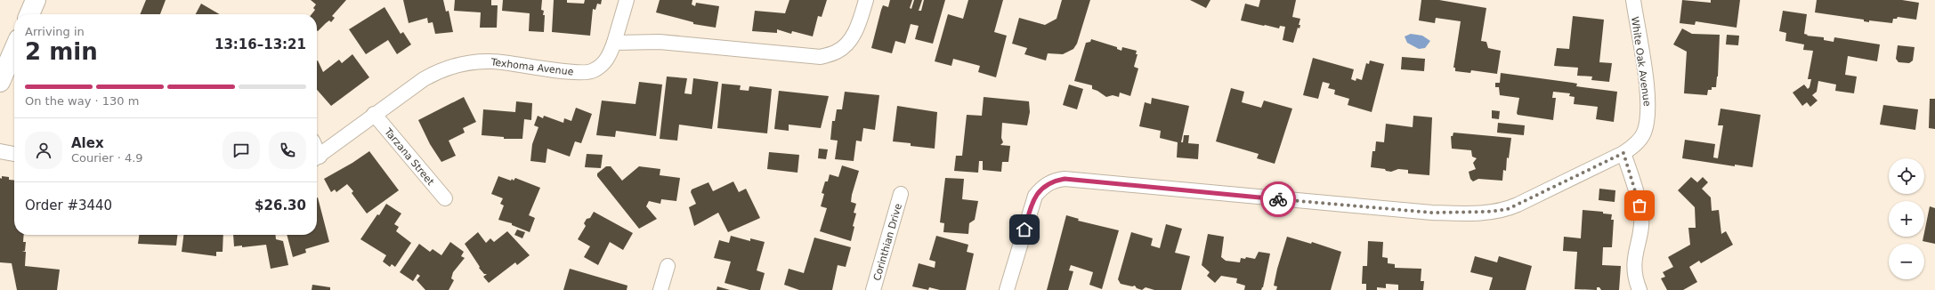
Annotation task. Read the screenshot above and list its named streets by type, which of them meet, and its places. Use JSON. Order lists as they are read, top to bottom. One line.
{"streets":{"street":["White Oak Avenue","Texhoma Avenue","Tarzana Street","Corinthian Drive"]},"crossings":[["Texhoma Avenue","Tarzana Street"]],"page":{"heading":["2 min","Arriving in","13:16–13:21"],"panel":["Alex","Courier · 4.9","Order #3440","$26.30"],"bar":"On the way · 130 m","map_buttons":["+","−"]}}
